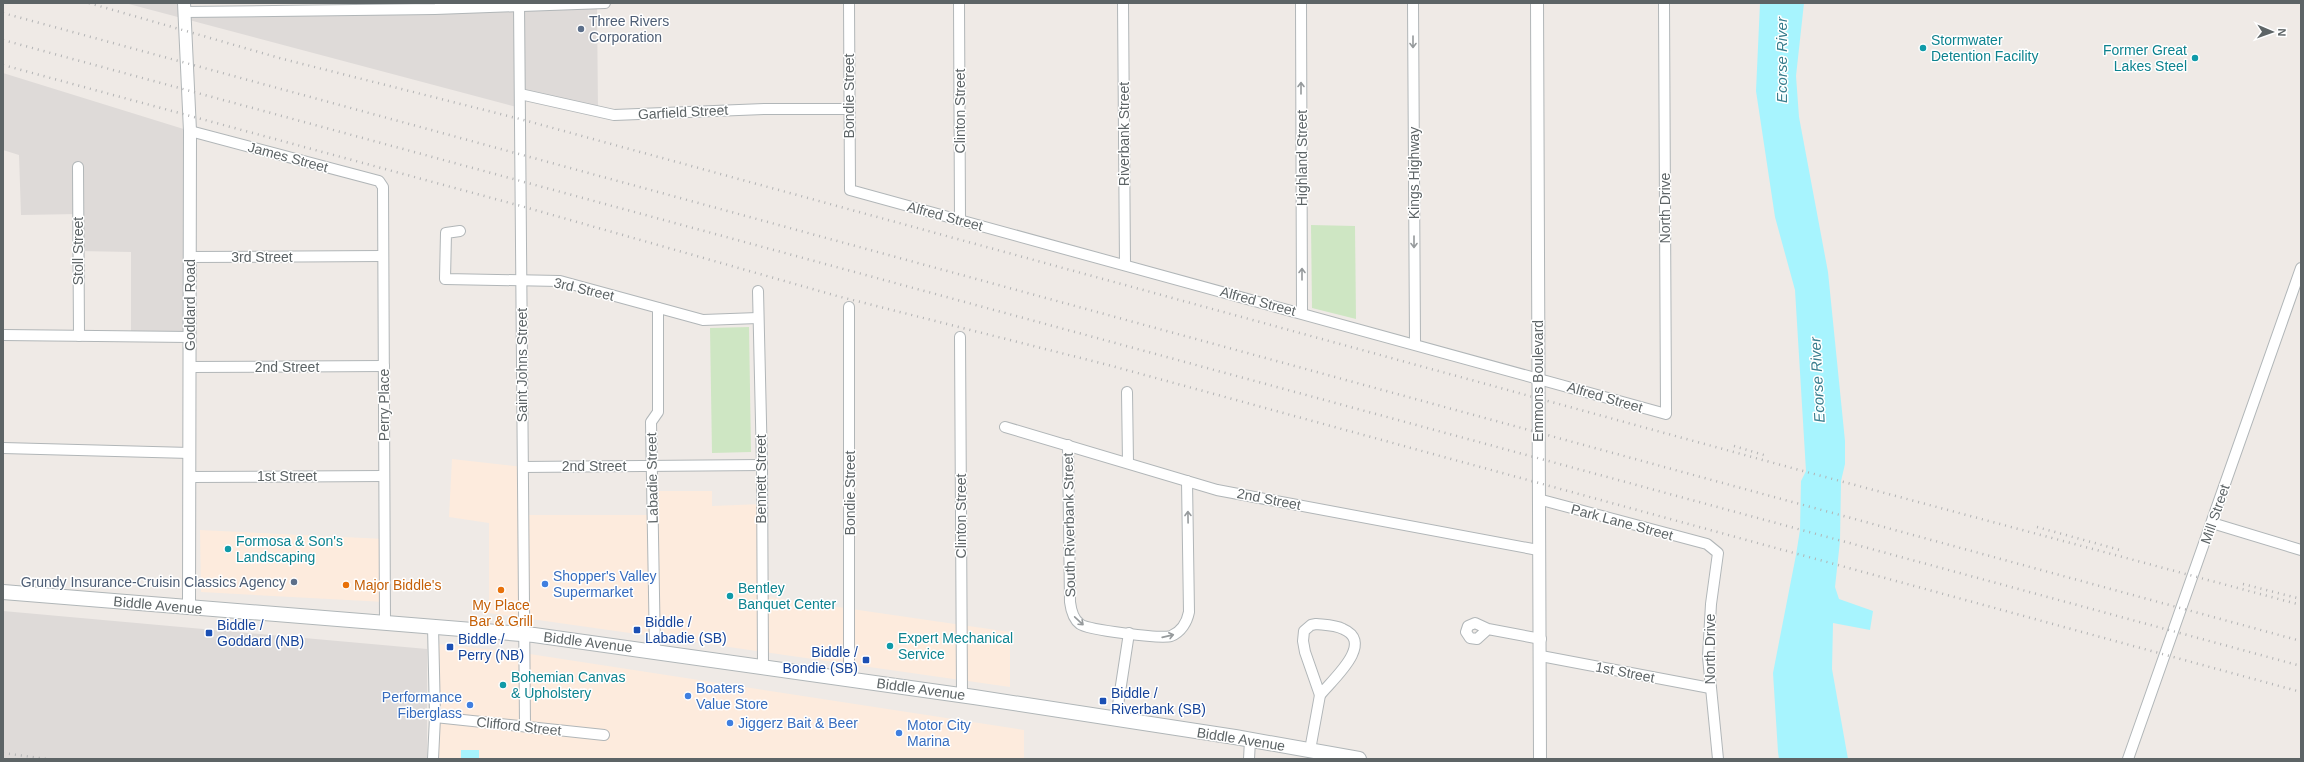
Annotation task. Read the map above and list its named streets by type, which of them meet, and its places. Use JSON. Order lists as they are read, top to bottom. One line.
{"streets":{"main road":["Biddle Avenue"],"street":["Bondie Street","Clinton Street","Garfield Street","Riverbank Street","James Street","Highland Street","Kings Highway","North Drive","Alfred Street","Stoll Street","3rd Street","Goddard Road","Saint Johns Street","2nd Street","Emmons Boulevard","Perry Place","1st Street","Labadie Street","Bennett Street","Mill Street","Park Lane Street","South Riverbank Street","Clifford Street"]},"crossings":[["Bondie Street","Garfield Street"],["Bondie Street","Alfred Street"],["Bondie Street","Biddle Avenue"],["Clinton Street","Alfred Street"],["Clinton Street","Biddle Avenue"],["Garfield Street","Saint Johns Street"],["Riverbank Street","Alfred Street"],["James Street","Goddard Road"],["James Street","Perry Place"],["Highland Street","Alfred Street"],["Kings Highway","Alfred Street"],["North Drive","Alfred Street"],["North Drive","1st Street"],["North Drive","Park Lane Street"],["Alfred Street","Emmons Boulevard"],["3rd Street","Goddard Road"],["3rd Street","Saint Johns Street"],["3rd Street","Perry Place"],["3rd Street","Labadie Street"],["3rd Street","Bennett Street"],["Goddard Road","2nd Street"],["Goddard Road","1st Street"],["Goddard Road","Biddle Avenue"],["Saint Johns Street","2nd Street"],["Saint Johns Street","Biddle Avenue"],["Saint Johns Street","Clifford Street"],["2nd Street","Emmons Boulevard"],["2nd Street","Perry Place"],["2nd Street","Labadie Street"],["2nd Street","Bennett Street"],["2nd Street","South Riverbank Street"],["Emmons Boulevard","1st Street"],["Emmons Boulevard","Park Lane Street"],["Perry Place","1st Street"],["Perry Place","Biddle Avenue"],["Labadie Street","Biddle Avenue"],["Bennett Street","Biddle Avenue"]],"one_way":["Highland Street","Kings Highway"],"water":["Ecorse River"],"places":{"other":["Three Rivers Corporation","Stormwater Detention Facility","Former Great Lakes Steel","Formosa & Son's Landscaping","Grundy Insurance-Cruisin Classics Agency","Shopper's Valley Supermarket","Major Biddle's","My Place Bar & Grill","Bentley Banquet Center","Expert Mechanical Service","Bohemian Canvas & Upholstery","Boaters Value Store","Performance Fiberglass","Jiggerz Bait & Beer","Motor City Marina"],"transit":["Biddle / Labadie (SB)","Biddle / Goddard (NB)","Biddle / Perry (NB)","Biddle / Bondie (SB)","Biddle / Riverbank (SB)"]},"north":"right"}
